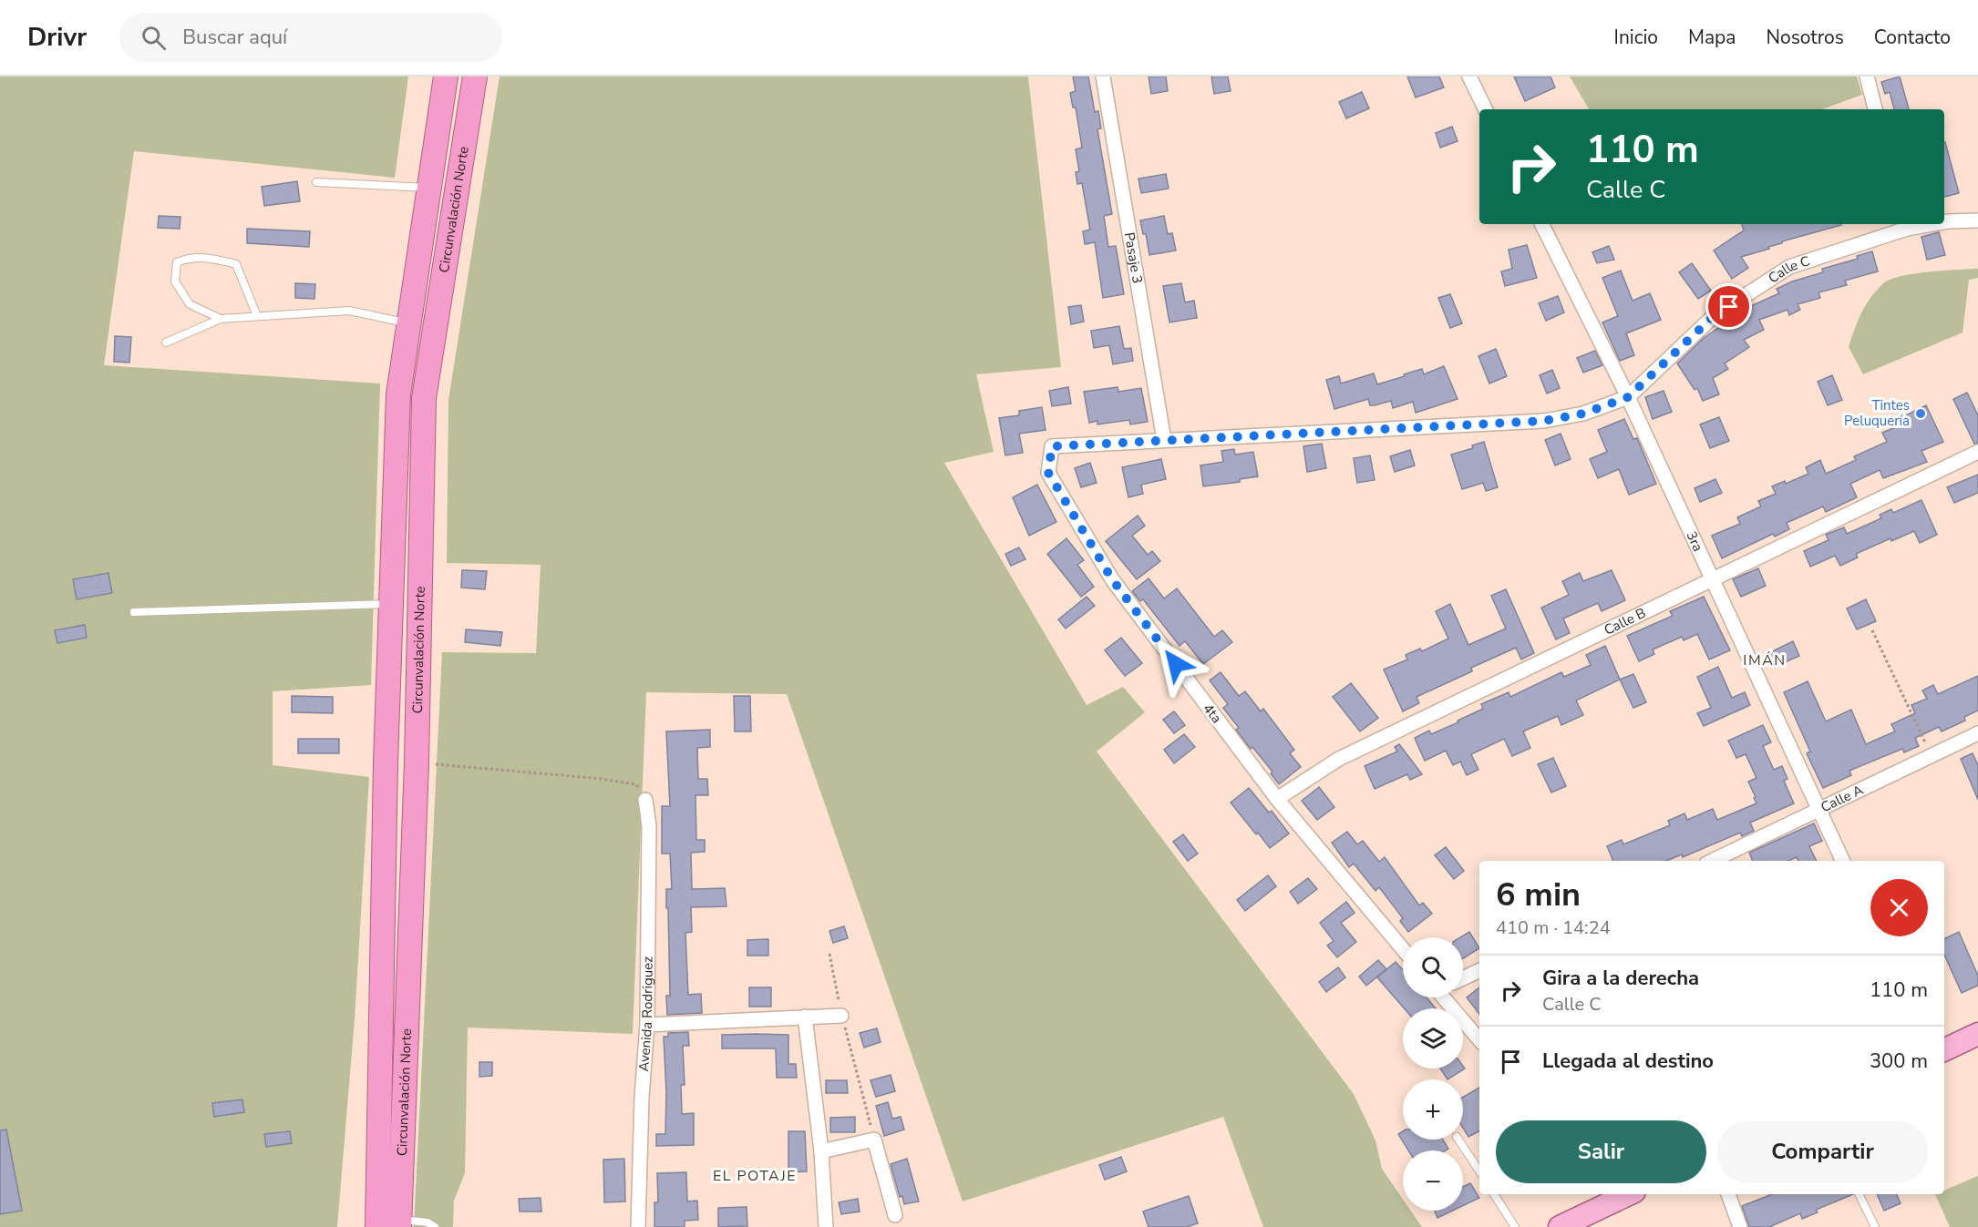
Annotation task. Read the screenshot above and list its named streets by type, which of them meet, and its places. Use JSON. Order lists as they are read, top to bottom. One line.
{"streets":{"highway":["Circunvalación Norte"],"street":["Pasaje 3","Calle C","3ra","Calle B","4ta","Calle A","Avenida Rodriguez"]},"crossings":[["Pasaje 3","Calle C"],["Calle C","3ra"],["Calle C","4ta"],["3ra","Calle B"],["3ra","Calle A"],["Calle B","4ta"]],"districts":["IMÁN","EL POTAJE"],"places":["Tintes Peluquería"],"page":{"header":"Drivr","search":"Buscar aquí","nav":["Inicio","Mapa","Nosotros","Contacto"],"turn":["110 m","Calle C"],"heading":["6 min","410 m · 14:24"],"map_buttons":["+","−"],"list":[{"name":"Gira a la derecha","note":"Calle C","value":"110 m"},{"name":"Llegada al destino","value":"300 m"}],"buttons":["Salir","Compartir"]}}
